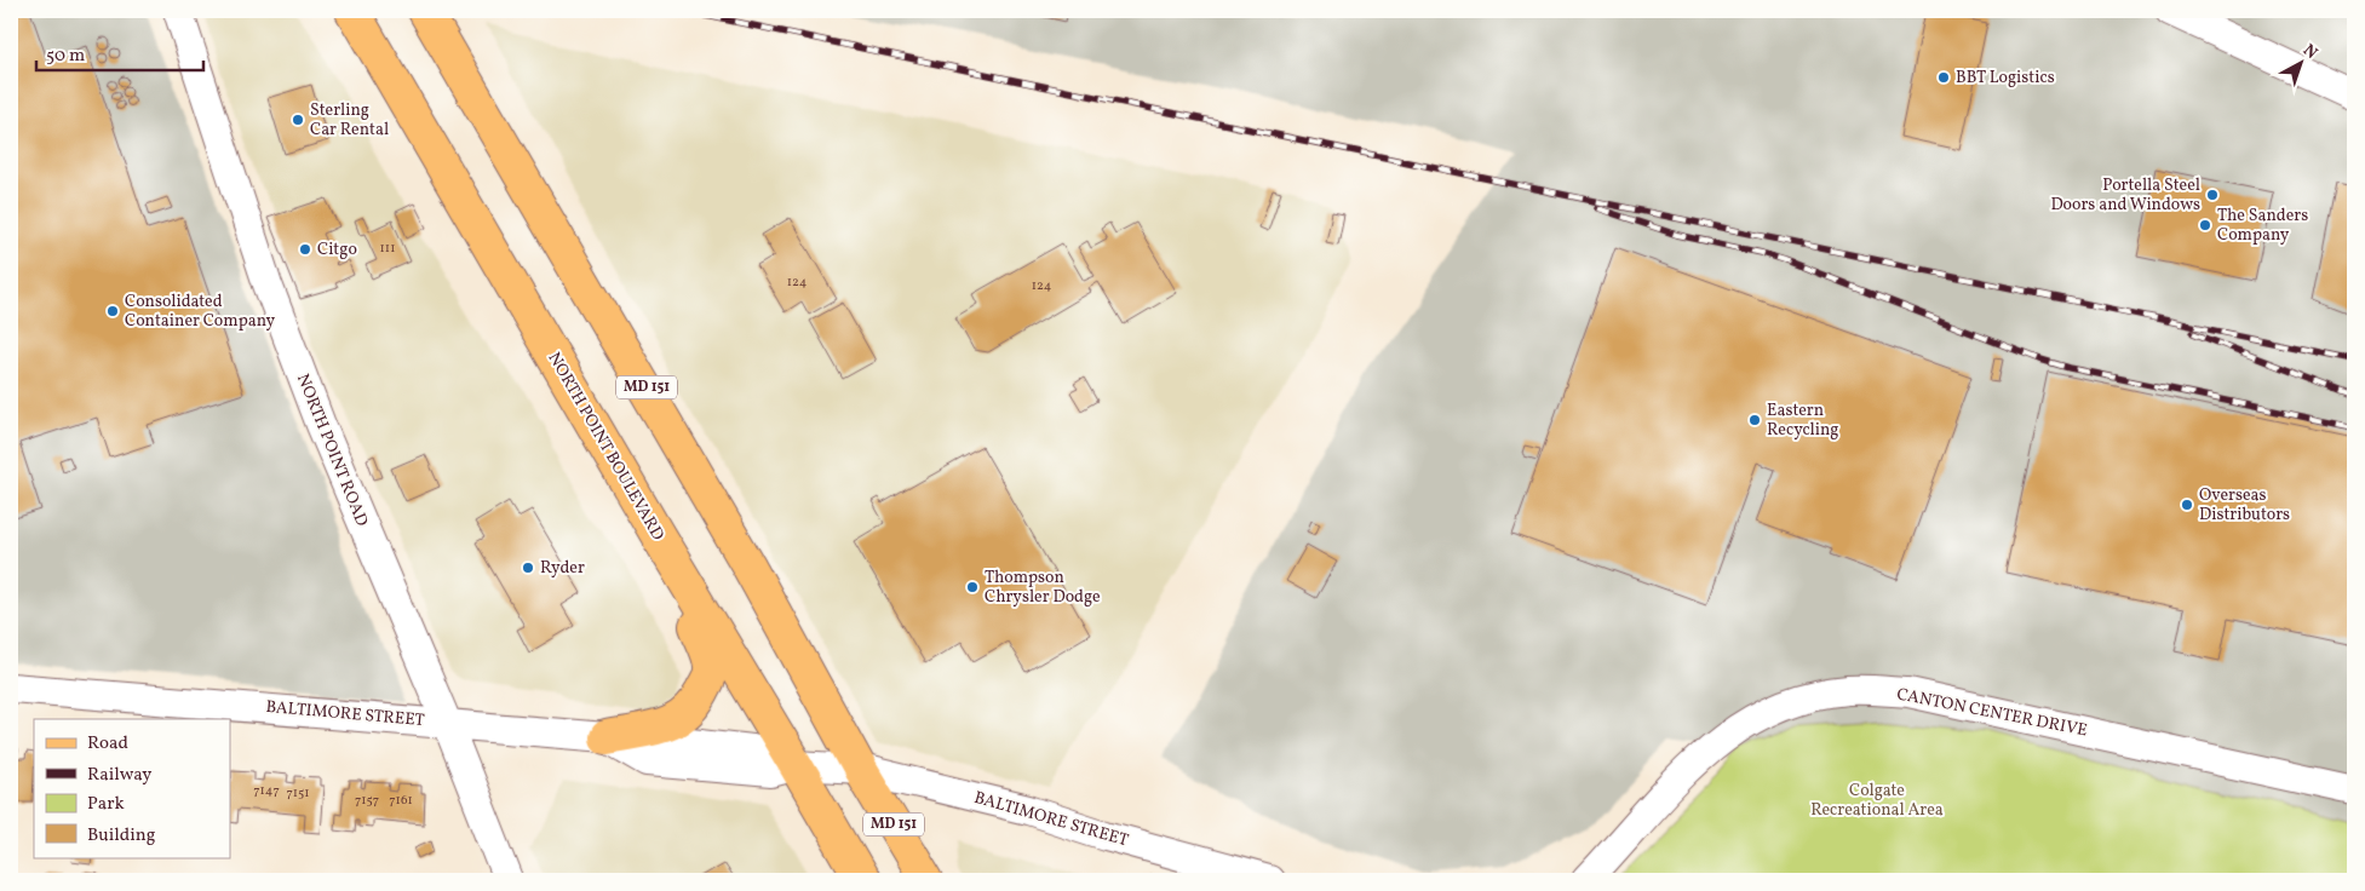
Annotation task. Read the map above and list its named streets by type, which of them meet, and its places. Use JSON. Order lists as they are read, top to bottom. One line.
{"streets":{"main road":["MD 151","NORTH POINT BOULEVARD"],"street":["NORTH POINT ROAD","CANTON CENTER DRIVE","BALTIMORE STREET"]},"crossings":[["MD 151","BALTIMORE STREET"],["NORTH POINT BOULEVARD","BALTIMORE STREET"],["NORTH POINT ROAD","BALTIMORE STREET"]],"parks":["Colgate Recreational Area"],"places":["BBT Logistics","Sterling Car Rental","Portella Steel Doors and Windows","The Sanders Company","Citgo","Consolidated Container Company","Eastern Recycling","Overseas Distributors","Ryder","Thompson Chrysler Dodge"],"house_numbers":["111","124","124","7147","7151","7157","7161"],"legend":["Road","Railway","Park","Building"],"scale_bar":"50 m","north":"top right"}
